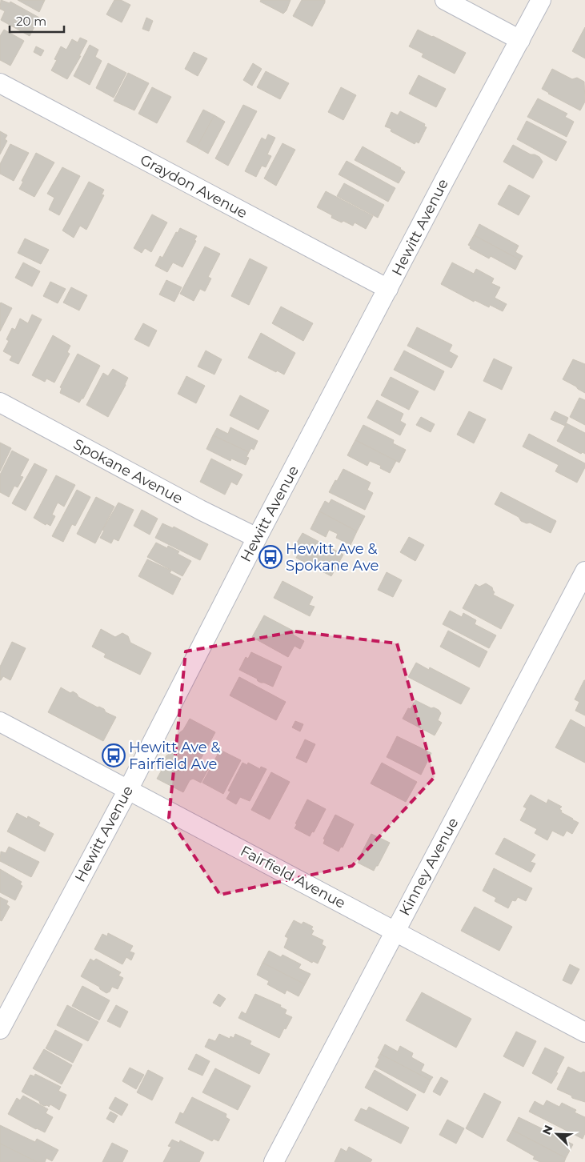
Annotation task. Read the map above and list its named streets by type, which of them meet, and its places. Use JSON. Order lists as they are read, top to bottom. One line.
{"streets":{"street":["Graydon Avenue","Hewitt Avenue","Spokane Avenue","Kinney Avenue","Fairfield Avenue"]},"crossings":[["Graydon Avenue","Hewitt Avenue"],["Hewitt Avenue","Spokane Avenue"],["Hewitt Avenue","Fairfield Avenue"],["Kinney Avenue","Fairfield Avenue"]],"places":{"bus stop":["Hewitt Ave & Spokane Ave","Hewitt Ave & Fairfield Ave"]},"scale_bar":"20 m","north":"top left"}
